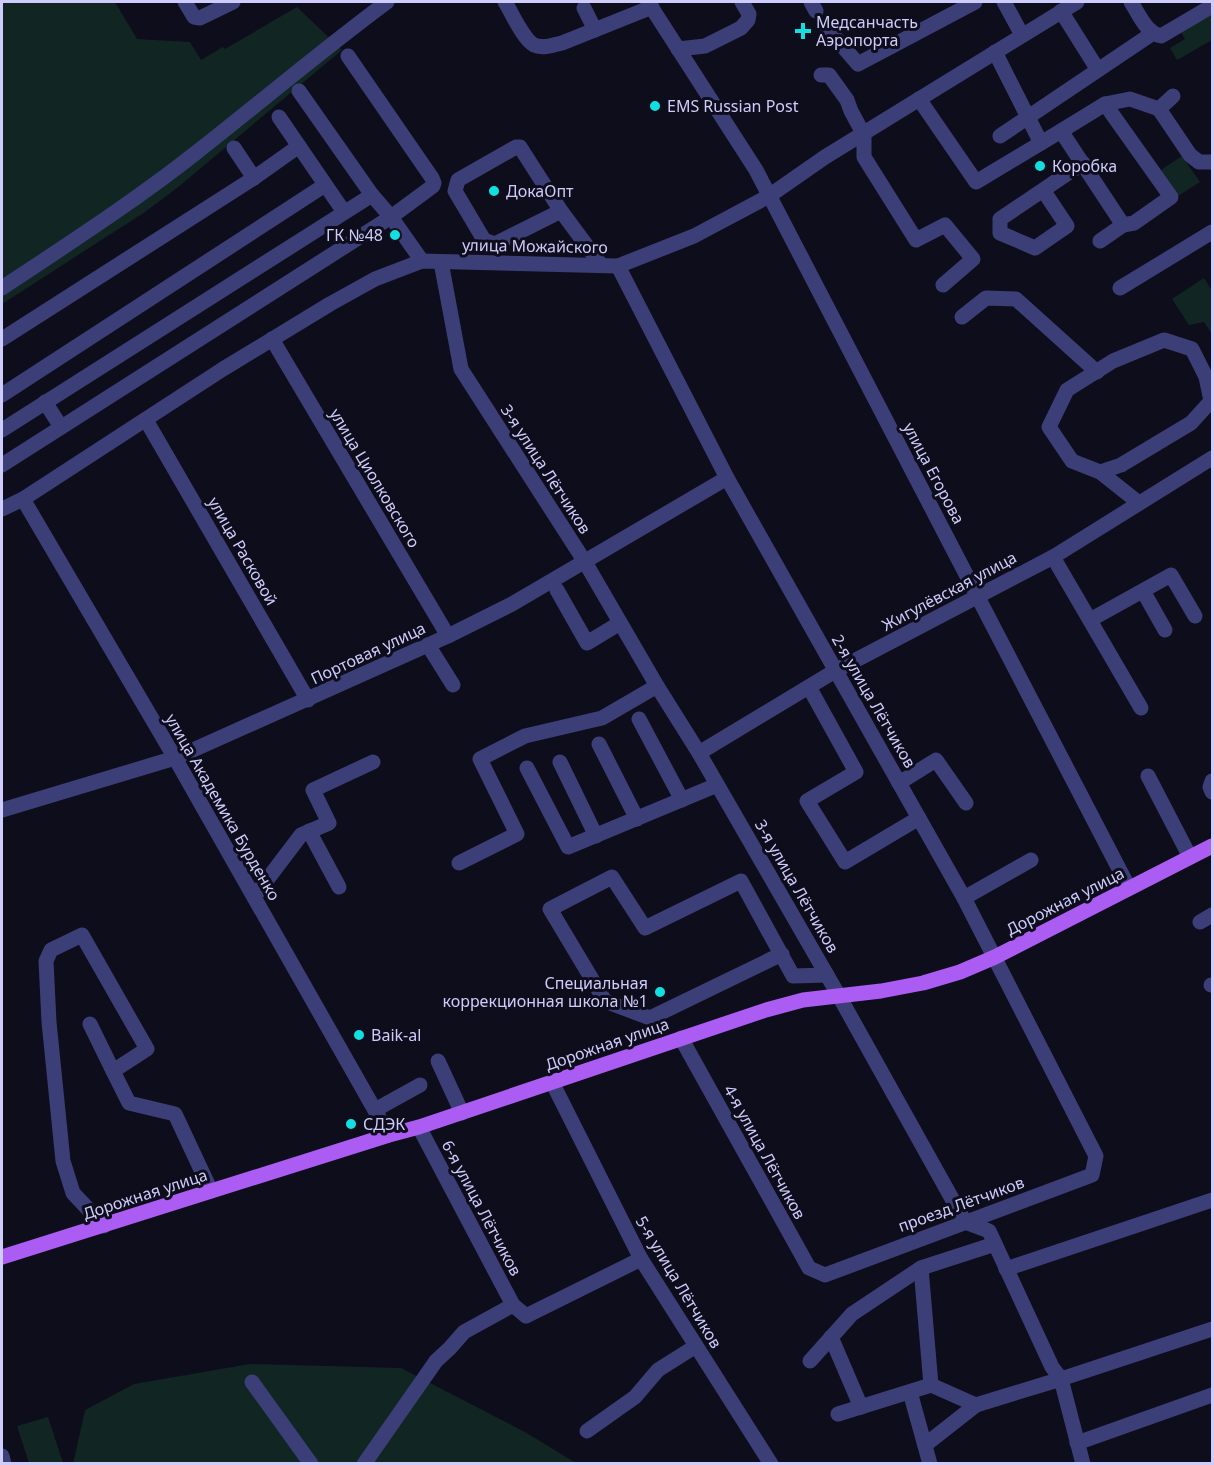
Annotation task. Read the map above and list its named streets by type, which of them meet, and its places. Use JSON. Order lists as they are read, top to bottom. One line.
{"streets":{"main road":["Дорожная улица"],"street":["улица Можайского","3-я улица Лётчиков","улица Егорова","улица Циолковского","улица Расковой","Жигулёвская улица","Портовая улица","2-я улица Лётчиков","улица Академика Бурденко","4-я улица Лётчиков","проезд Лётчиков","6-я улица Лётчиков","5-я улица Лётчиков"]},"crossings":[["улица Можайского","3-я улица Лётчиков"],["улица Можайского","улица Егорова"],["улица Можайского","улица Циолковского"],["улица Можайского","улица Расковой"],["улица Можайского","2-я улица Лётчиков"],["улица Можайского","улица Академика Бурденко"],["3-я улица Лётчиков","Жигулёвская улица"],["3-я улица Лётчиков","Портовая улица"],["3-я улица Лётчиков","Дорожная улица"],["3-я улица Лётчиков","проезд Лётчиков"],["улица Егорова","Жигулёвская улица"],["улица Егорова","Дорожная улица"],["улица Циолковского","Портовая улица"],["улица Расковой","Портовая улица"],["Жигулёвская улица","2-я улица Лётчиков"],["Портовая улица","2-я улица Лётчиков"],["Портовая улица","улица Академика Бурденко"],["2-я улица Лётчиков","Дорожная улица"],["2-я улица Лётчиков","проезд Лётчиков"],["улица Академика Бурденко","Дорожная улица"],["Дорожная улица","4-я улица Лётчиков"],["Дорожная улица","6-я улица Лётчиков"],["Дорожная улица","5-я улица Лётчиков"],["4-я улица Лётчиков","проезд Лётчиков"]],"places":{"health":["Медсанчасть Аэропорта"],"other":["EMS Russian Рost","Коробка","ДокаОпт","ГК №48","Специальная коррекционная школа №1","Baik-al","СДЭК"]}}
